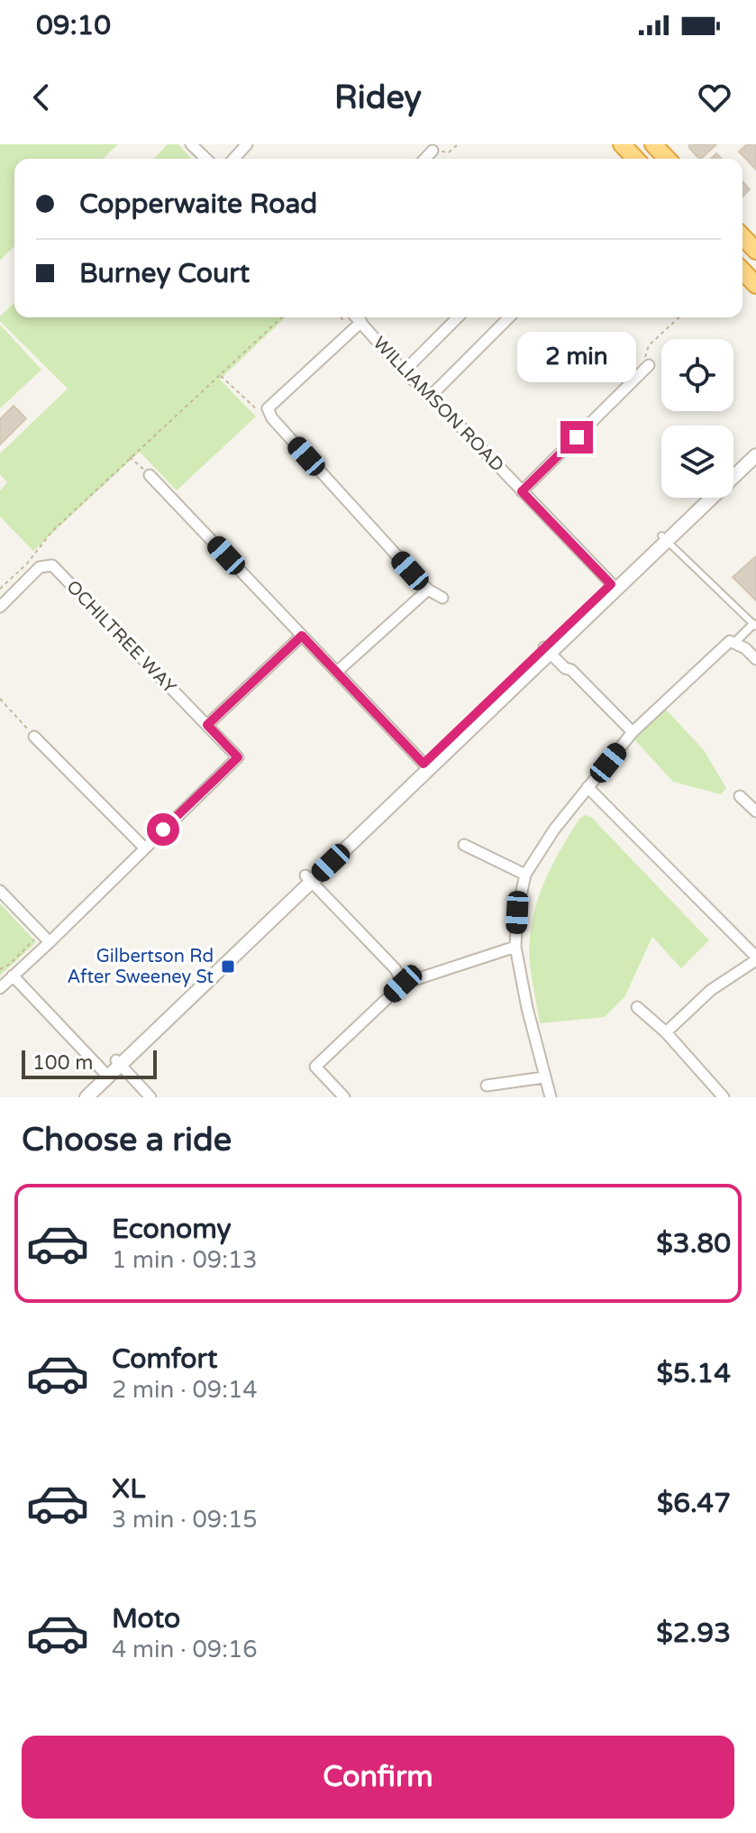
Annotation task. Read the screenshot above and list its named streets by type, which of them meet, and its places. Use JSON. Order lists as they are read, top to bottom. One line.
{"streets":{"street":["WILLIAMSON ROAD","OCHILTREE WAY"]},"places":{"transit":["Gilbertson Rd After Sweeney St"]},"scale_bar":"100 m","page":{"status":"09:10","header":"Ridey","banner":["Copperwaite Road","Burney Court"],"bubble":"2 min","scale":"100 m","heading":"Choose a ride","list":[{"name":"Economy","note":"1 min · 09:13","value":"$3.80"},{"name":"Comfort","note":"2 min · 09:14","value":"$5.14"},{"name":"XL","note":"3 min · 09:15","value":"$6.47"},{"name":"Moto","note":"4 min · 09:16","value":"$2.93"}],"buttons":"Confirm"}}
